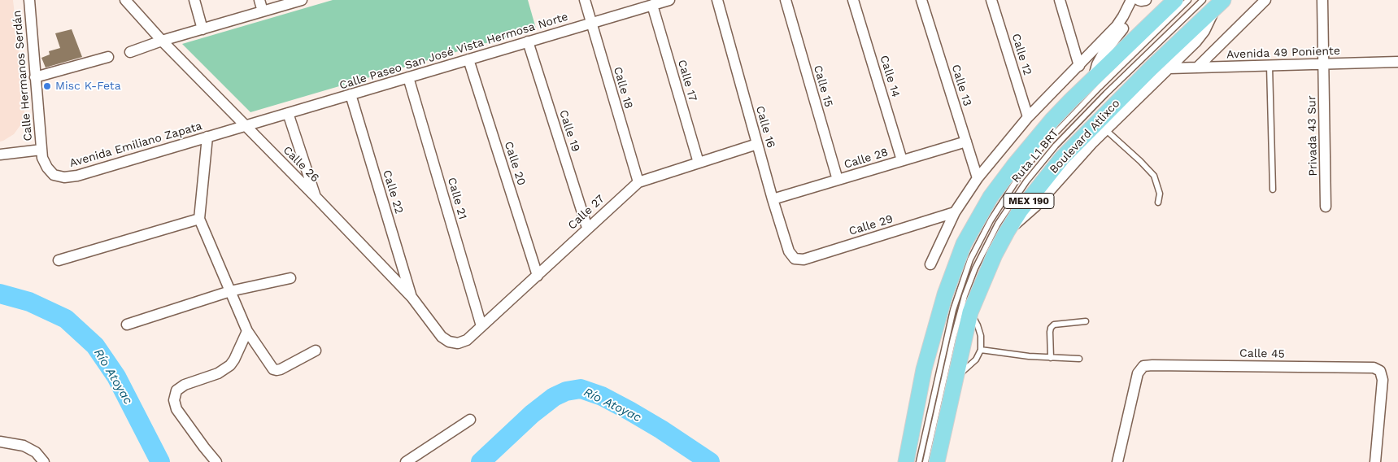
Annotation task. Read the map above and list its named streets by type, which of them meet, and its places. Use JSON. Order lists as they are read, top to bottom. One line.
{"streets":{"main road":["Boulevard Atlixco","MEX 190"],"street":["Calle Paseo San José Vista Hermosa Norte","Avenida 49 Poniente","Calle 12","Calle Hermanos Serdán","Calle 14","Calle 17","Calle 13","Calle 15","Calle 18","Calle 16","Calle 19","Privada 43 Sur","Avenida Emiliano Zapata","Calle 28","Calle 20","Calle 26","Calle 22","Calle 21","Calle 27","Calle 29","Calle 45"],"lane":["Ruta L1 BRT"]},"crossings":[["Calle Paseo San José Vista Hermosa Norte","Calle 17"],["Calle Paseo San José Vista Hermosa Norte","Calle 18"],["Calle Paseo San José Vista Hermosa Norte","Calle 19"],["Calle Paseo San José Vista Hermosa Norte","Avenida Emiliano Zapata"],["Calle Paseo San José Vista Hermosa Norte","Calle 20"],["Calle Paseo San José Vista Hermosa Norte","Calle 26"],["Calle Paseo San José Vista Hermosa Norte","Calle 22"],["Calle Paseo San José Vista Hermosa Norte","Calle 21"],["Avenida 49 Poniente","Privada 43 Sur"],["Calle Hermanos Serdán","Avenida Emiliano Zapata"],["Calle 14","Calle 28"],["Calle 17","Calle 27"],["Calle 13","Calle 28"],["Calle 15","Calle 28"],["Calle 18","Calle 27"],["Calle 16","Calle 28"],["Calle 16","Calle 27"],["Calle 16","Calle 29"],["Calle 19","Calle 27"],["Boulevard Atlixco","Ruta L1 BRT"],["Avenida Emiliano Zapata","Calle 26"],["Calle 20","Calle 27"],["Calle 26","Calle 22"],["Calle 26","Calle 27"],["Calle 21","Calle 27"]],"water":["Río Atoyac"],"places":["Misc K-Feta"]}
